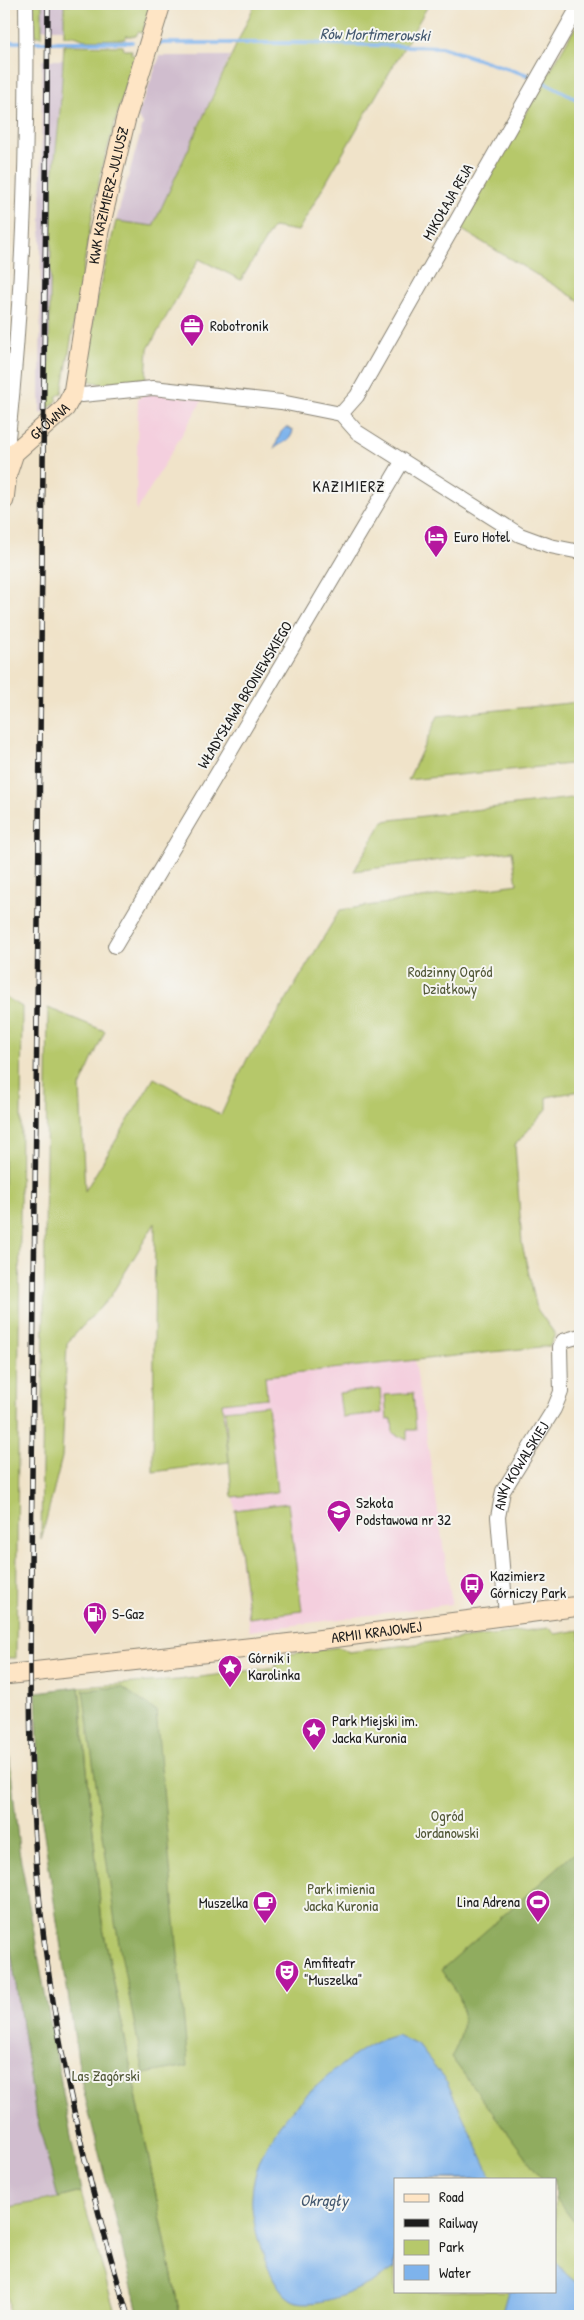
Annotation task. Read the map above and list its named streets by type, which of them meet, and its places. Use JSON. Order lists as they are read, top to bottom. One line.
{"streets":{"street":["KWK KAZIMIERZ-JULIUSZ","MIKOŁAJA REJA","GŁÓWNA","WŁADYSŁAWA BRONIEWSKIEGO","ANKI KOWALSKIEJ","ARMII KRAJOWEJ"]},"crossings":[["KWK KAZIMIERZ-JULIUSZ","GŁÓWNA"],["ANKI KOWALSKIEJ","ARMII KRAJOWEJ"]],"districts":["KAZIMIERZ"],"water":["Rów Mortimerowski","Okrągły"],"parks":["Rodzinny Ogród Działkowy","Ogród Jordanowski","Park imienia Jacka Kuronia","Las Zagórski"],"places":{"office":["Robotronik"],"hotel":["Euro Hotel"],"school or university":["Szkoła Podstawowa nr 32"],"bus stop":["Kazimierz Górniczy Park"],"fuel station":["S-Gaz"],"place":["Górnik i Karolinka","Park Miejski im. Jacka Kuronia"],"sports":["Lina Adrena"],"cafe":["Muszelka"],"theatre":["Amfiteatr \"Muszelka\""]},"legend":["Road","Railway","Park","Water"]}
